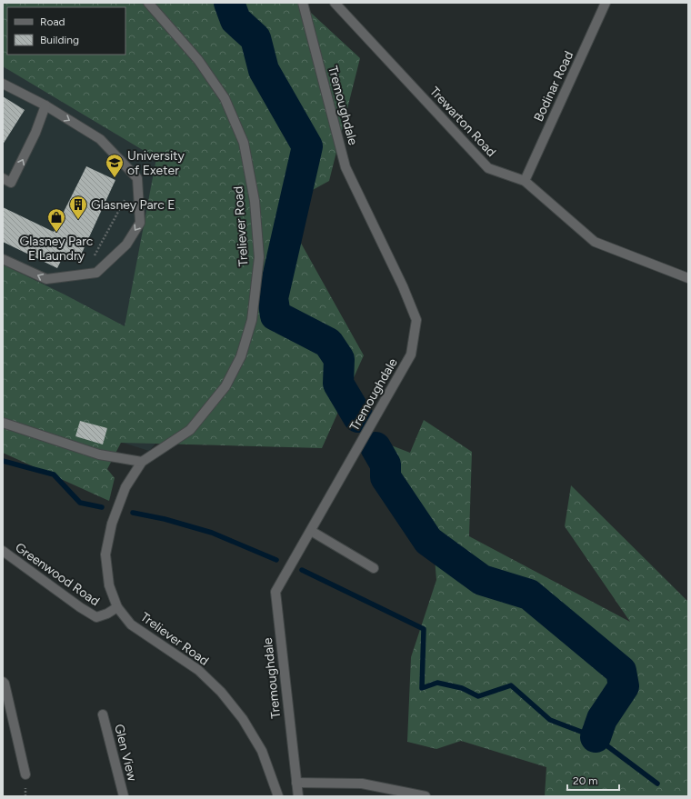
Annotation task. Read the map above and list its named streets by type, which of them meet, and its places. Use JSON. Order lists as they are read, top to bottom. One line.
{"streets":{"street":["Bodinar Road","Tremoughdale","Trewarton Road","Treliever Road","Greenwood Road","Glen View"]},"crossings":[["Bodinar Road","Trewarton Road"],["Treliever Road","Greenwood Road"]],"places":{"school or university":["University of Exeter"],"building":["Glasney Parc E"],"shop":["Glasney Parc E Laundry"]},"legend":["Road","Building"],"scale_bar":"20 m"}
